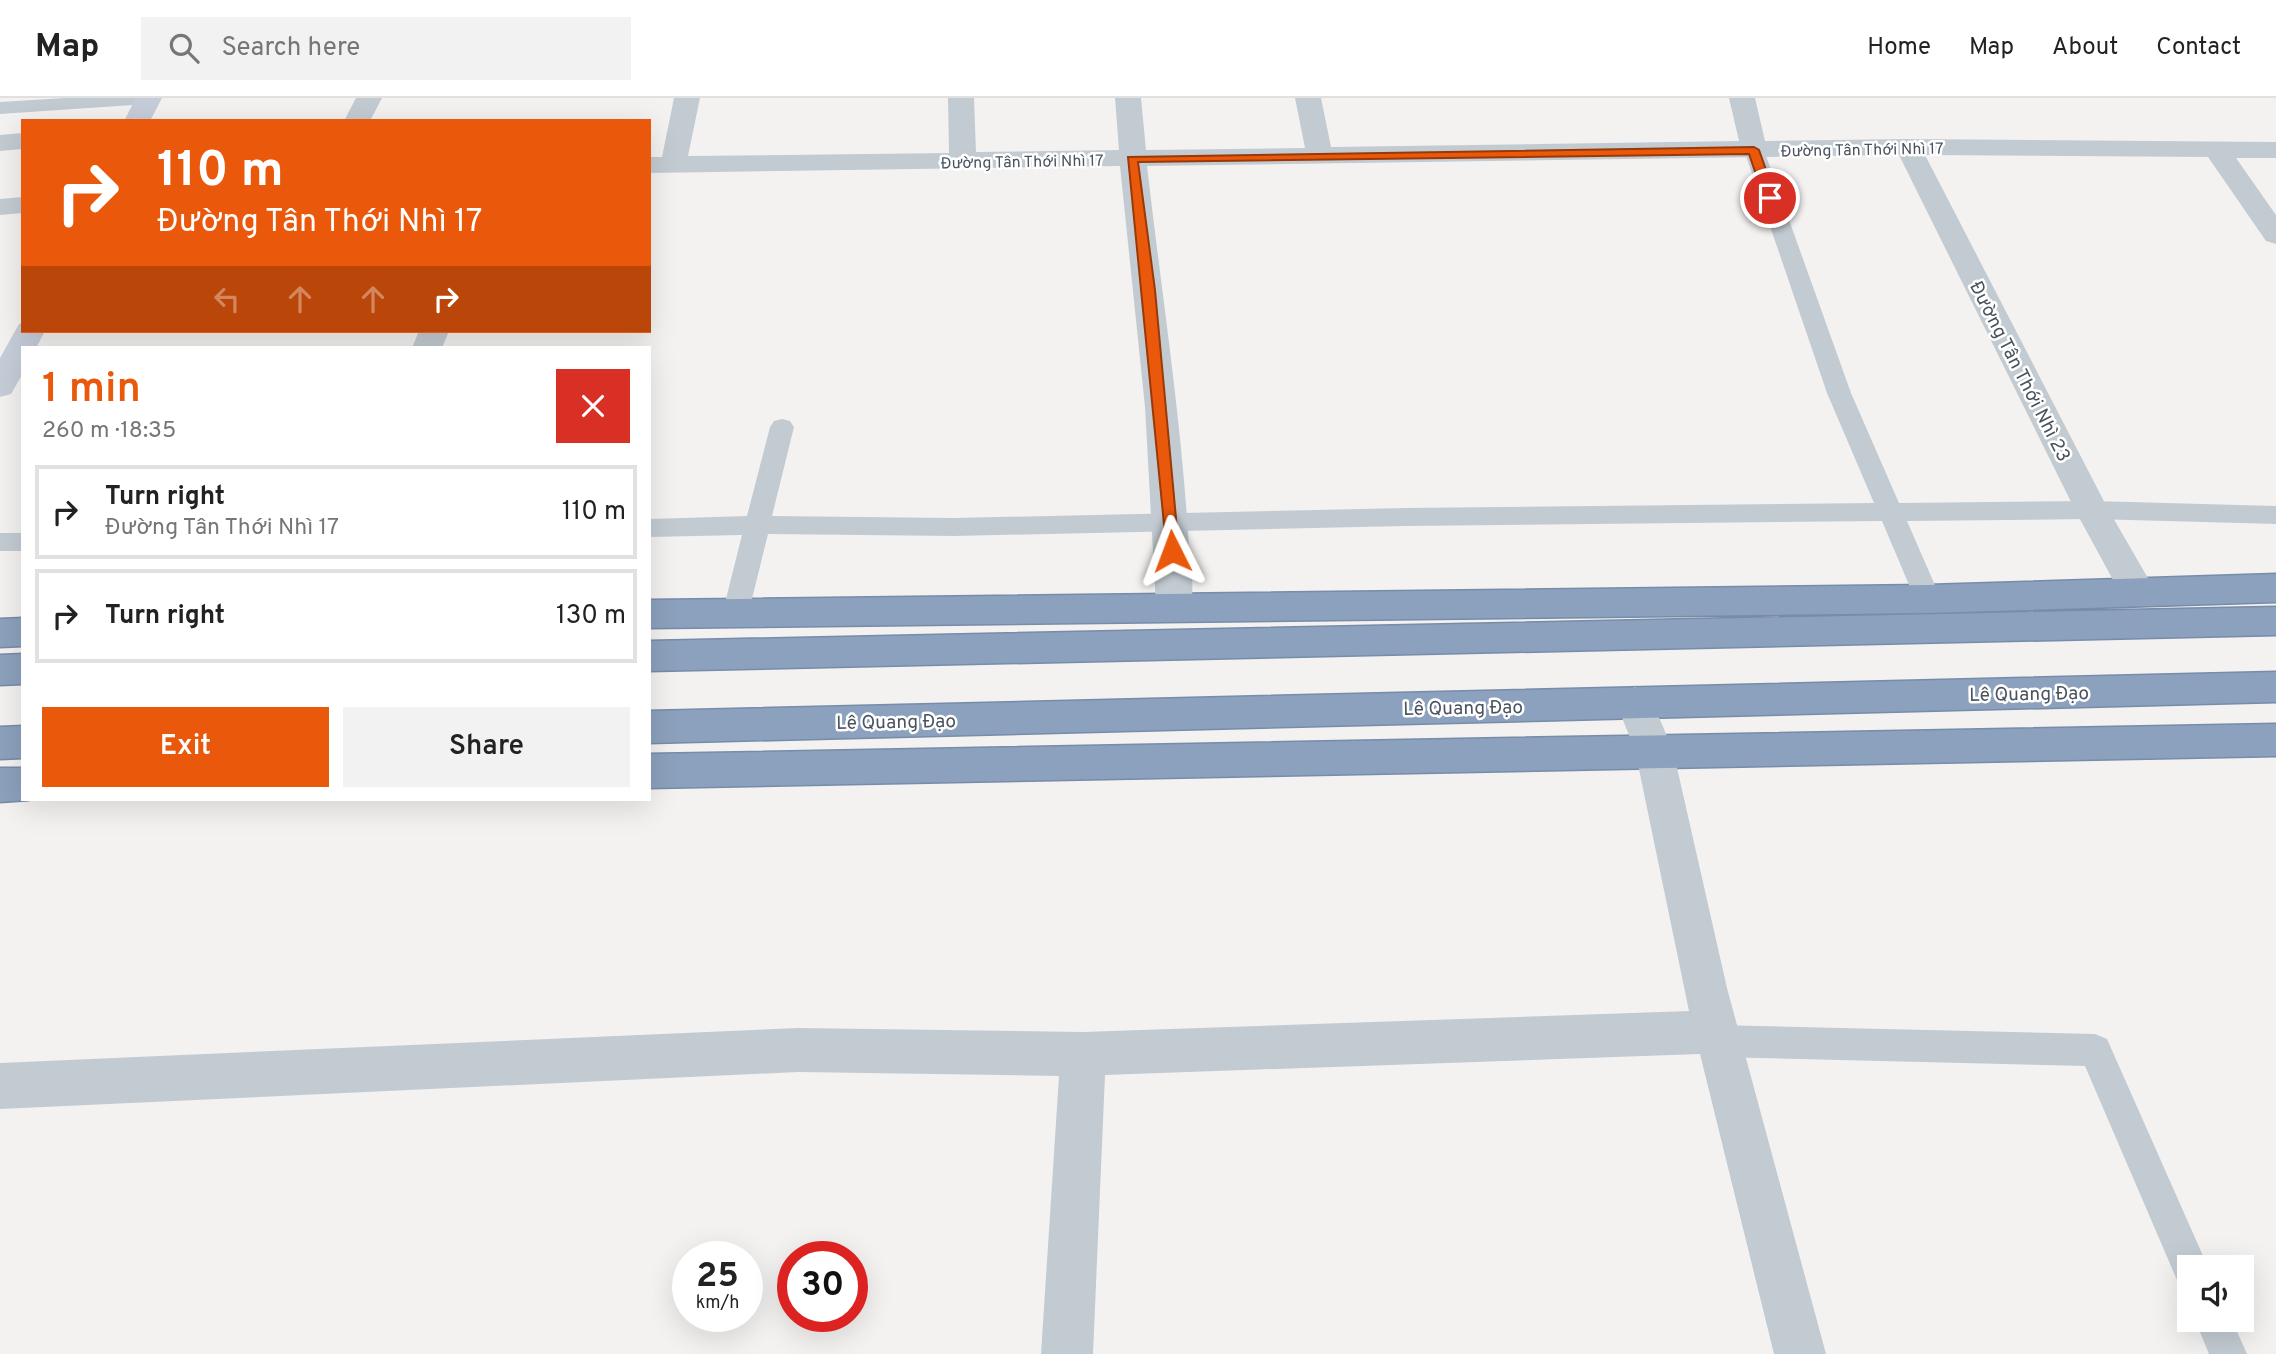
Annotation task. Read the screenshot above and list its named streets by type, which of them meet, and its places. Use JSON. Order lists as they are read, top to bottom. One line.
{"streets":{"highway":["Lê Quang Đạo"],"street":["Đường Tân Thới Nhì 17","Đường Tân Thới Nhì 23"]},"crossings":[["Đường Tân Thới Nhì 17","Đường Tân Thới Nhì 23"]],"page":{"header":"Map","search":"Search here","nav":["Home","Map","About","Contact"],"turn":["110 m","Đường Tân Thới Nhì 17"],"heading":["1 min","260 m · 18:35"],"list":[{"name":"Turn right","note":"Đường Tân Thới Nhì 17","value":"110 m"},{"name":"Turn right","value":"130 m"}],"buttons":["Exit","Share"],"speed":"25 km/h","limit":"30"}}
